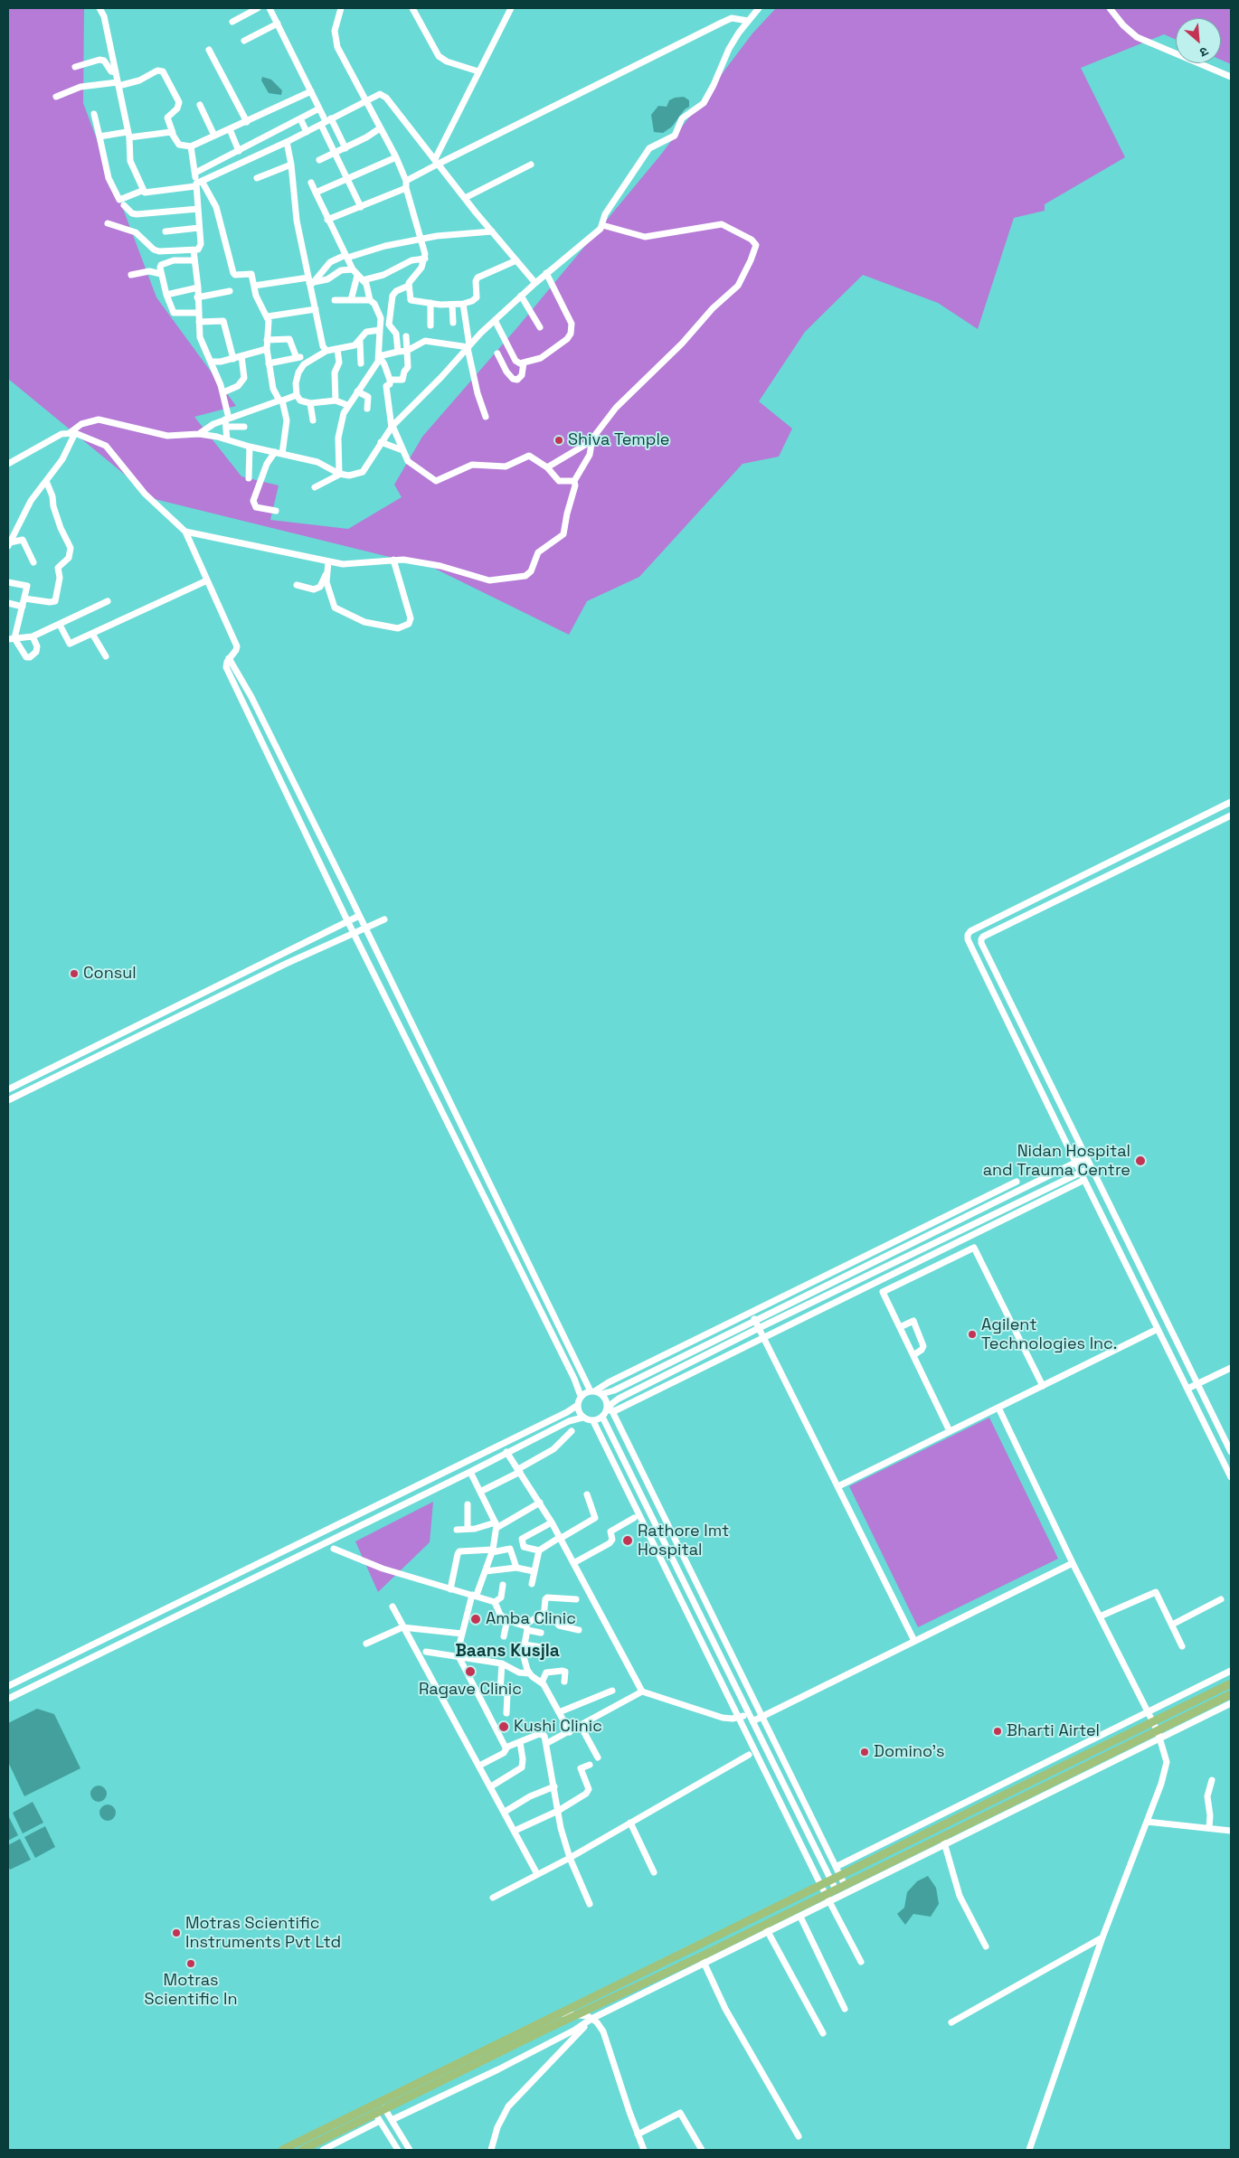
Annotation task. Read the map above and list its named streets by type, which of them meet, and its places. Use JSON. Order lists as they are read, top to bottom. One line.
{"districts":["Baans Kusjla"],"places":["Shiva Temple","Consul","Nidan Hospital and Trauma Centre","Agilent Technologies Inc.","Rathore Imt Hospital","Amba Clinic","Ragave Clinic","Kushi Clinic","Bharti Airtel","Domino's","Motras Scientific Instruments Pvt Ltd","Motras Scientific In"],"north":"bottom right"}
